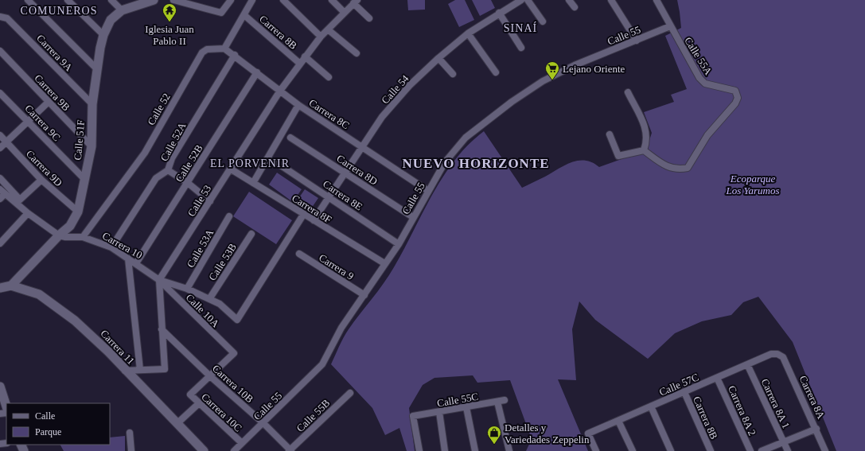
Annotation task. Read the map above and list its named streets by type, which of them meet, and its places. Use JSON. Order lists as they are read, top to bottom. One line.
{"streets":{"street":["Carrera 8B","Calle 55","Carrera 9A","Calle 55A","Calle 54","Carrera 9B","Calle 52","Carrera 8C","Carrera 9C","Calle 51F","Calle 52A","Calle 52B","Carrera 9D","Carrera 8D","Carrera 8E","Calle 53","Carrera 8F","Carrera 10","Calle 53A","Calle 53B","Carrera 9","Calle 10A","Carrera 11","Carrera 10B","Calle 57C","Carrera 8A","Calle 55C","Carrera 8A 1","Carrera 8A 2","Carrera 10C","Calle 55B"]},"crossings":[["Carrera 8B","Calle 53"],["Carrera 8B","Calle 57C"],["Calle 55","Calle 55A"],["Calle 55","Carrera 8C"],["Calle 55","Carrera 8D"],["Calle 55","Carrera 8E"],["Calle 55","Carrera 8F"],["Calle 55","Carrera 9"],["Calle 55","Carrera 10B"],["Calle 55","Carrera 10C"],["Carrera 9A","Calle 51F"],["Calle 54","Carrera 8C"],["Calle 54","Carrera 8D"],["Calle 54","Carrera 8E"],["Calle 54","Carrera 8F"],["Carrera 9B","Calle 51F"],["Calle 52","Carrera 8C"],["Calle 52","Carrera 10"],["Carrera 8C","Calle 52A"],["Carrera 8C","Calle 52B"],["Carrera 8C","Calle 53"],["Carrera 9C","Calle 51F"],["Calle 51F","Carrera 9D"],["Calle 51F","Carrera 10"],["Calle 51F","Carrera 11"],["Calle 52A","Carrera 10"],["Calle 52B","Carrera 10"],["Calle 53","Carrera 8F"],["Calle 53","Carrera 10"],["Calle 53","Calle 10A"],["Carrera 8F","Carrera 10"],["Carrera 10","Calle 53A"],["Carrera 10","Calle 53B"],["Carrera 10","Calle 10A"],["Calle 10A","Carrera 10B"],["Calle 10A","Carrera 10C"],["Carrera 10B","Carrera 10C"],["Carrera 10B","Calle 55B"],["Calle 57C","Carrera 8A"],["Calle 57C","Carrera 8A 1"],["Calle 57C","Carrera 8A 2"]],"districts":["COMUNEROS","SINAÍ","EL PORVENIR","NUEVO HORIZONTE"],"parks":["Ecoparque Los Yarumos"],"places":{"temple":["Iglesia Juan Pablo II"],"supermarket":["Lejano Oriente"],"shop":["Detalles y Variedades Zeppelin"]},"legend":["Calle","Parque"]}
